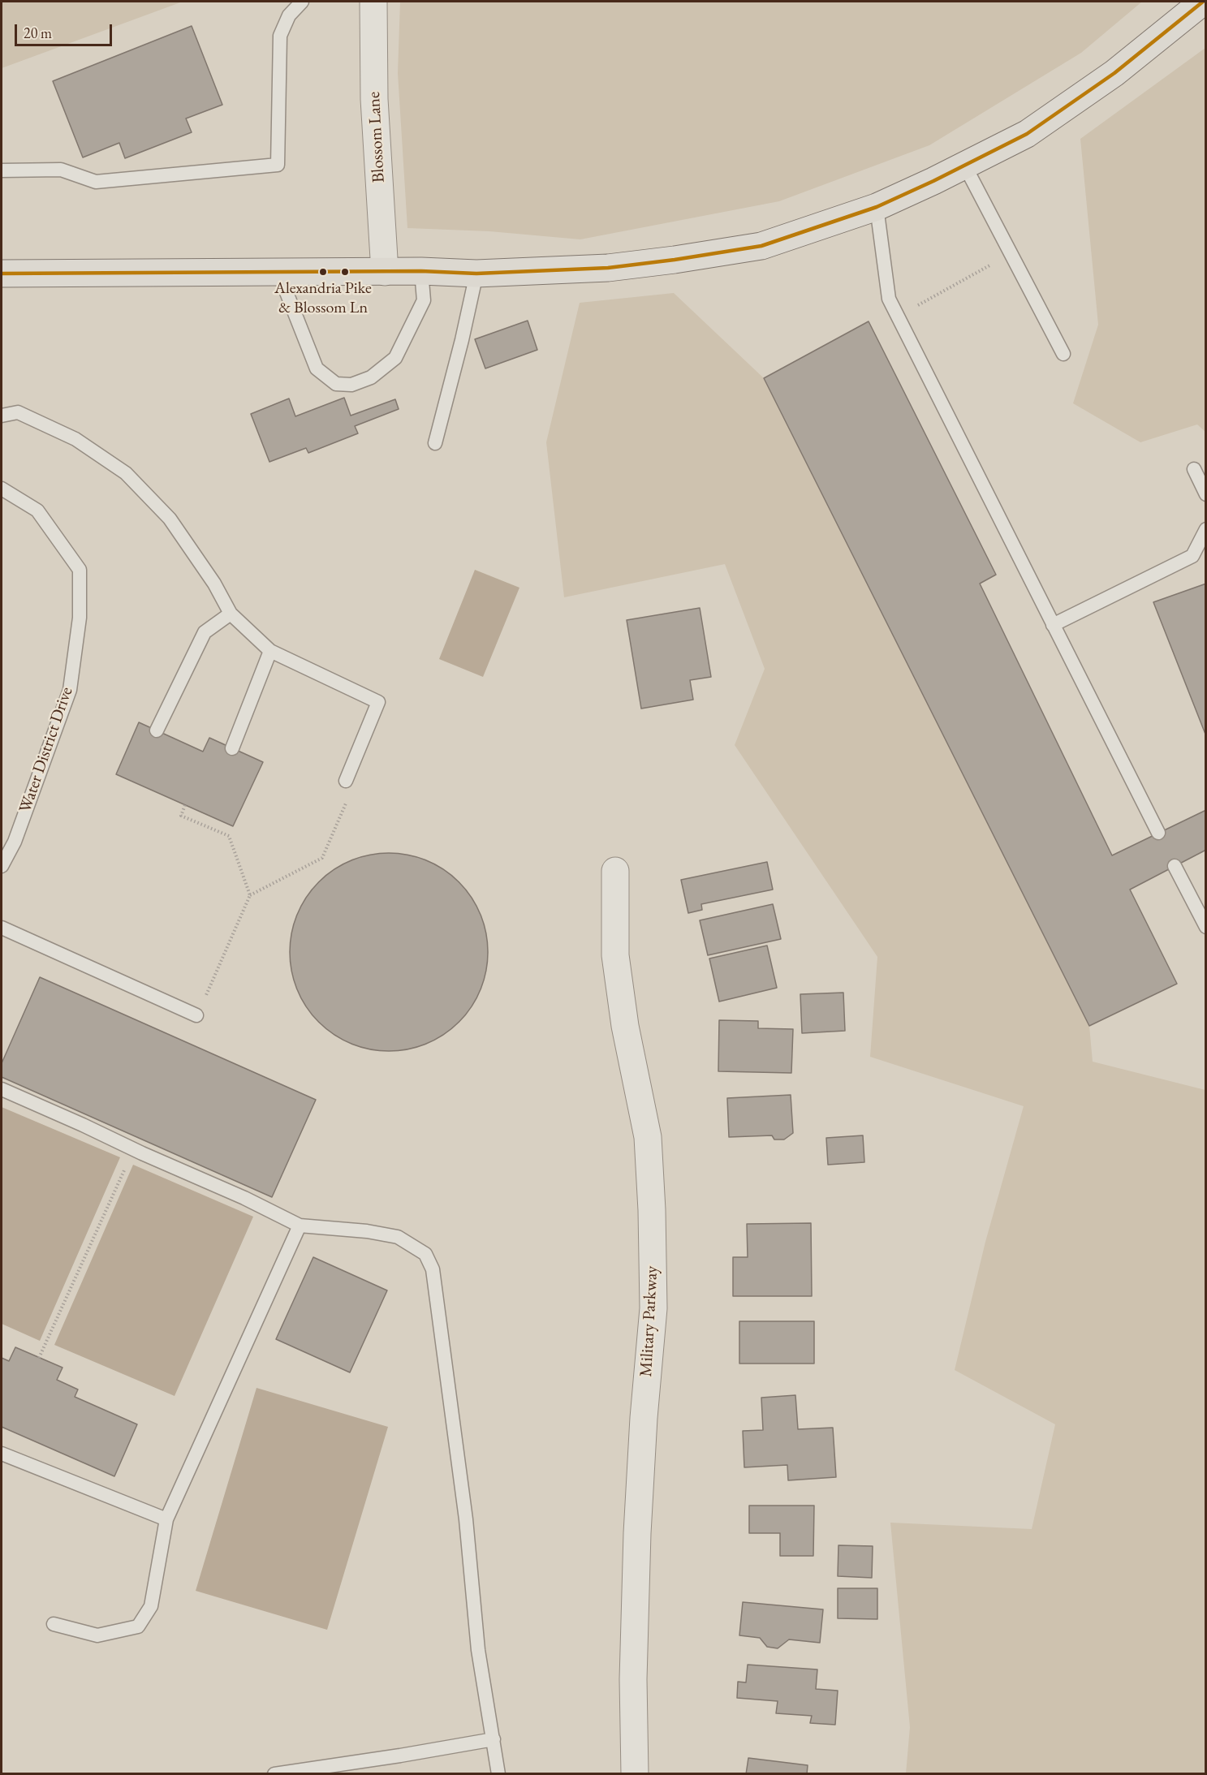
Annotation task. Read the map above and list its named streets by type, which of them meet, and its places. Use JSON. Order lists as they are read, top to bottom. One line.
{"streets":{"street":["Blossom Lane","Military Parkway"],"lane":["Water District Drive"]},"places":["Alexandria Pike & Blossom Ln"],"scale_bar":"20 m"}
